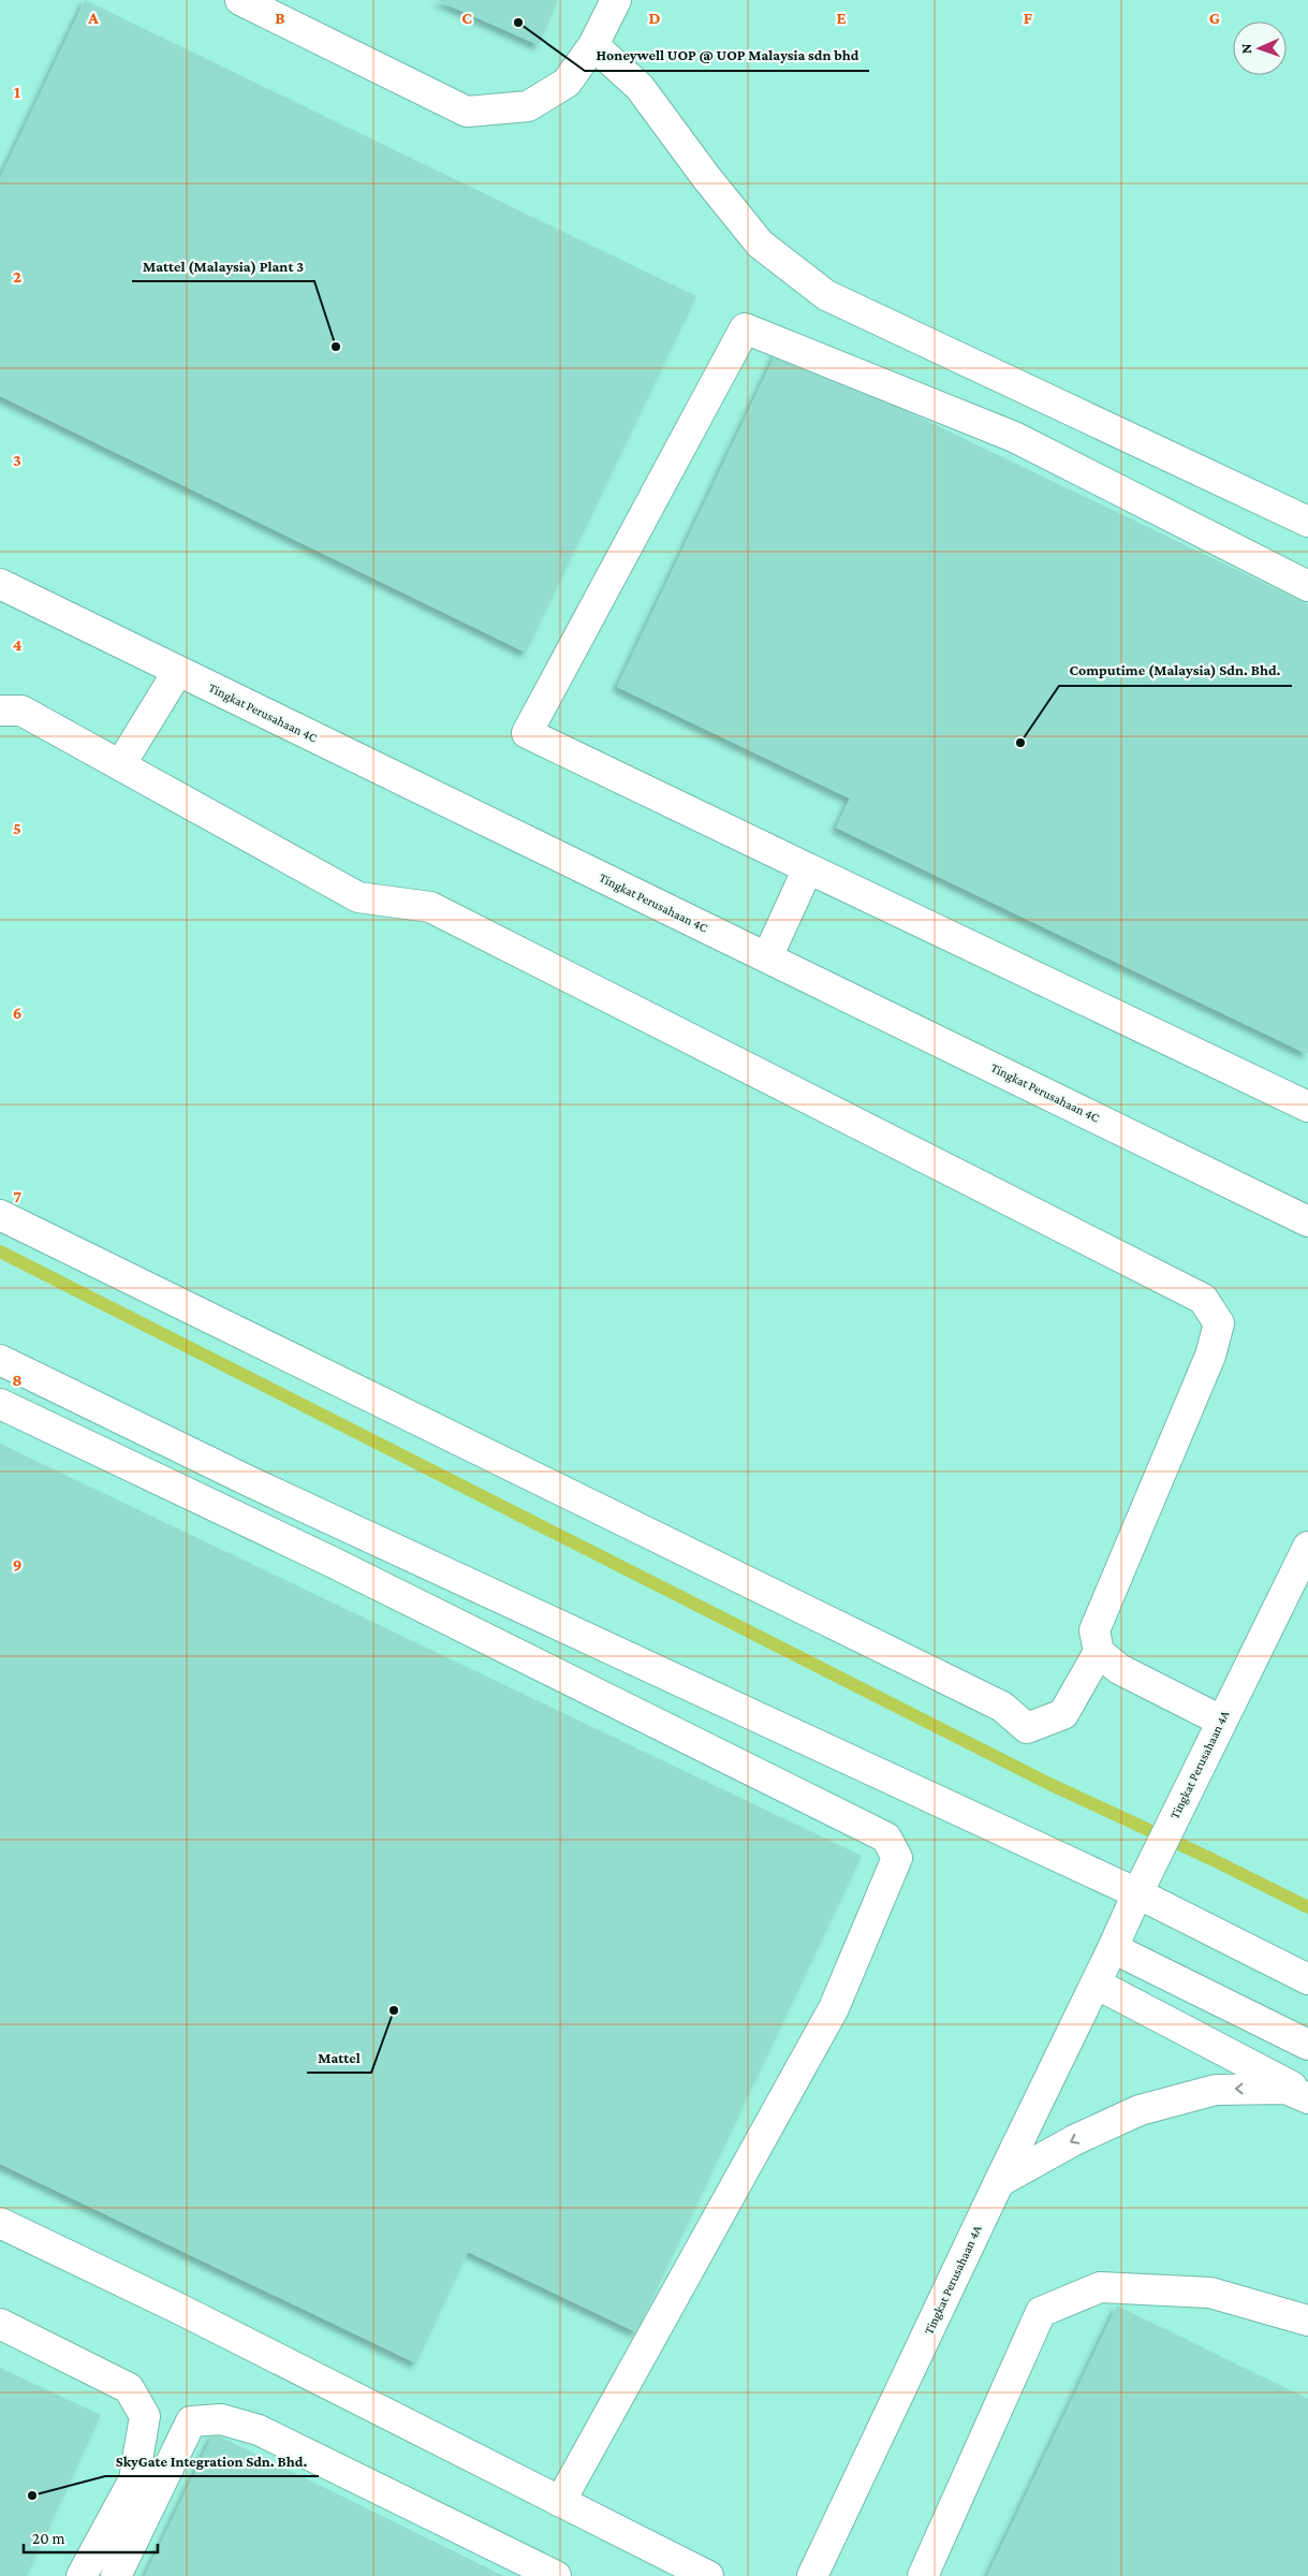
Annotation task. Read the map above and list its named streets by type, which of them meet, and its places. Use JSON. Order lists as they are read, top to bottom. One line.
{"streets":{"street":["Tingkat Perusahaan 4C","Tingkat Perusahaan 4A"]},"places":["Honeywell UOP @ UOP Malaysia sdn bhd","Mattel (Malaysia) Plant 3","Computime (Malaysia) Sdn. Bhd.","Mattel","SkyGate Integration Sdn. Bhd."],"scale_bar":"20 m","north":"left","grid":{"columns":["A","B","C","D","E","F","G"],"rows":["1","2","3","4","5","6","7","8","9"]}}
